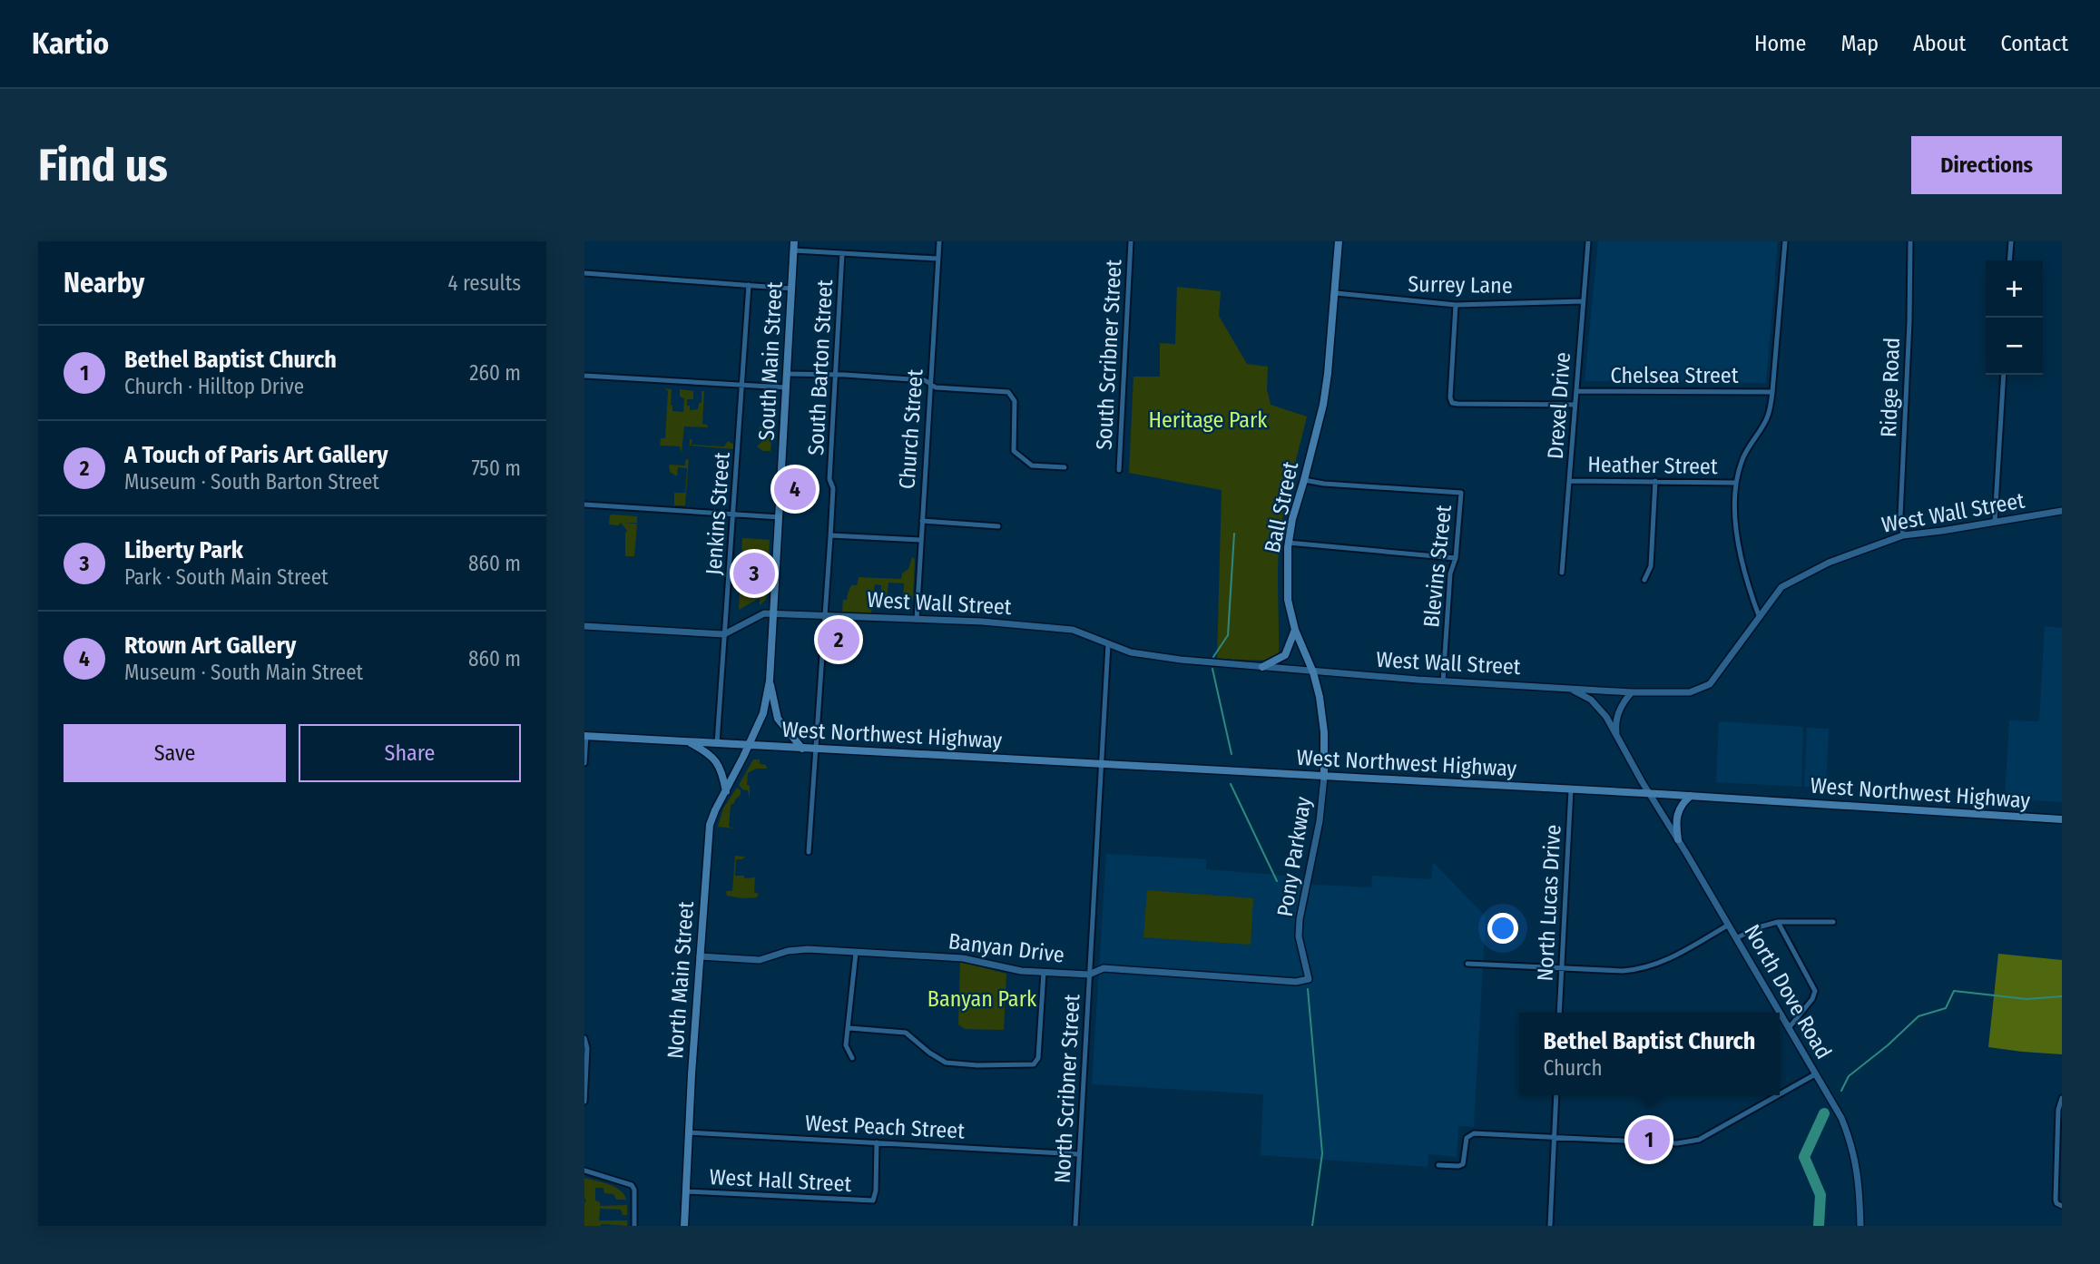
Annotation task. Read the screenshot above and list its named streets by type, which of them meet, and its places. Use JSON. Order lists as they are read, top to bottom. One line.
{"streets":{"main road":["South Main Street","Ball Street","West Northwest Highway","North Main Street"],"street":["Surrey Lane","South Scribner Street","South Barton Street","Chelsea Street","Ridge Road","Drexel Drive","Church Street","Heather Street","West Wall Street","Jenkins Street","Blevins Street","Pony Parkway","North Lucas Drive","Banyan Drive","North Dove Road","North Scribner Street","West Peach Street","West Hall Street"]},"crossings":[["Surrey Lane","Drexel Drive"],["Surrey Lane","Ball Street"],["South Main Street","West Wall Street"],["South Main Street","West Northwest Highway"],["South Main Street","North Main Street"],["South Barton Street","West Wall Street"],["South Barton Street","West Northwest Highway"],["Chelsea Street","Drexel Drive"],["Ridge Road","West Wall Street"],["Drexel Drive","Heather Street"],["Church Street","West Wall Street"],["Ball Street","West Wall Street"],["Ball Street","Blevins Street"],["Ball Street","West Northwest Highway"],["Ball Street","Pony Parkway"],["West Wall Street","Jenkins Street"],["West Wall Street","Blevins Street"],["West Wall Street","North Dove Road"],["Jenkins Street","West Northwest Highway"],["West Northwest Highway","Pony Parkway"],["West Northwest Highway","North Lucas Drive"],["West Northwest Highway","North Main Street"],["West Northwest Highway","North Dove Road"],["West Northwest Highway","North Scribner Street"],["Pony Parkway","Banyan Drive"],["Banyan Drive","North Main Street"],["Banyan Drive","North Scribner Street"],["North Main Street","West Peach Street"],["North Main Street","West Hall Street"],["North Scribner Street","West Peach Street"],["West Peach Street","West Hall Street"]],"parks":["Heritage Park","Banyan Park"],"page":{"header":"Kartio","nav":["Home","Map","About","Contact"],"buttons":["Directions",["Save","Share"]],"title":"Find us","heading":["Nearby","4 results"],"map_buttons":["+","−"],"list":[{"mark":"1","name":"Bethel Baptist Church","note":"Church · Hilltop Drive","value":"260 m"},{"mark":"2","name":"A Touch of Paris Art Gallery","note":"Museum · South Barton Street","value":"750 m"},{"mark":"3","name":"Liberty Park","note":"Park · South Main Street","value":"860 m"},{"mark":"4","name":"Rtown Art Gallery","note":"Museum · South Main Street","value":"860 m"}],"pins":["4","3","2","1"],"popup":["Bethel Baptist Church","Church"]}}
